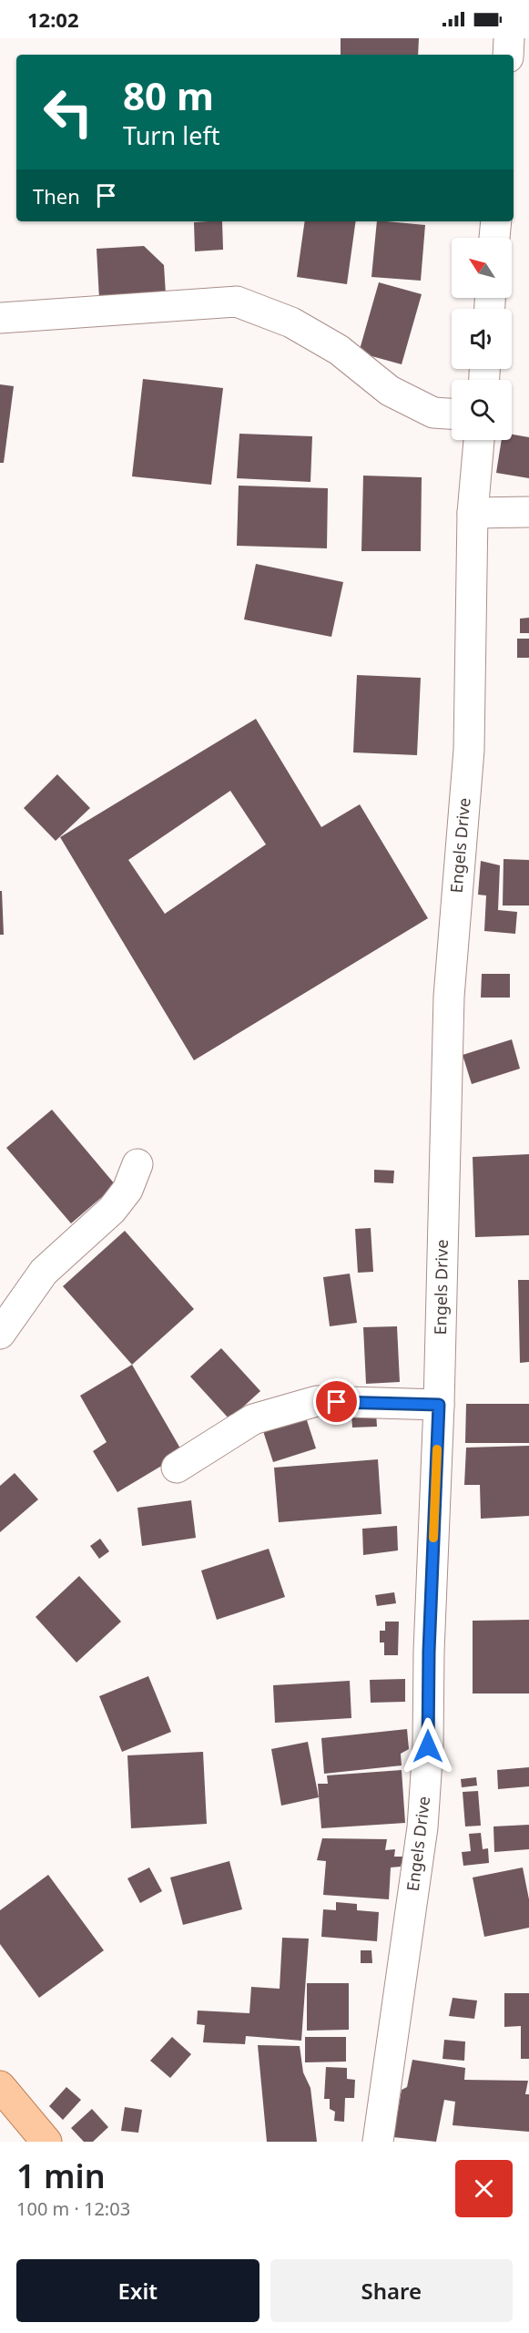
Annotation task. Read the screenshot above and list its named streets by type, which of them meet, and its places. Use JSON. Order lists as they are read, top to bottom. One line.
{"streets":{"street":["Engels Drive"]},"north":"top left","page":{"status":"12:02","turn":["80 m","Turn left"],"then":"Then","heading":["1 min","100 m · 12:03"],"buttons":["Exit","Share"]}}
